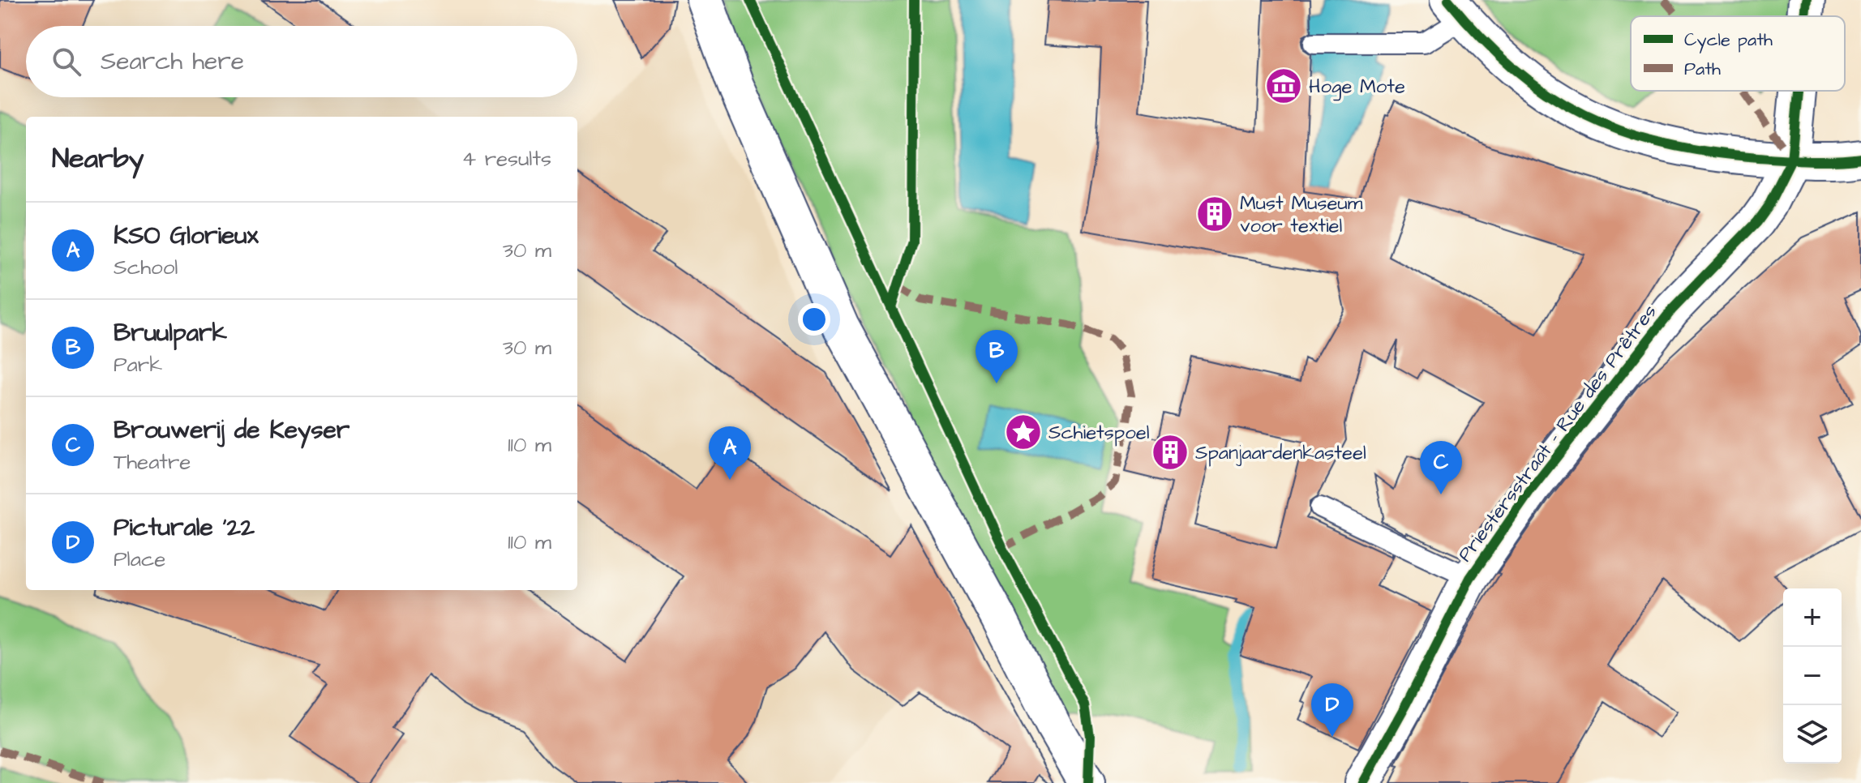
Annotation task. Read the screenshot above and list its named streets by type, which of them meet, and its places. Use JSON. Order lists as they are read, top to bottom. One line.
{"streets":{"street":["Priestersstraat - Rue des Prêtres"]},"places":{"museum":["Hoge Mote"],"building":["Must Museum voor textiel","Spanjaardenkasteel"],"place":["Schietspoel"]},"legend":["Cycle path","Path"],"page":{"search":"Search here","heading":["Nearby","4 results"],"list":[{"mark":"A","name":"KSO Glorieux","note":"School","value":"30 m"},{"mark":"B","name":"Bruulpark","note":"Park","value":"30 m"},{"mark":"C","name":"Brouwerij de Keyser","note":"Theatre","value":"110 m"},{"mark":"D","name":"Picturale '22","note":"Place","value":"110 m"}],"pins":["B","A","C","D"],"map_buttons":["+","−"]}}
